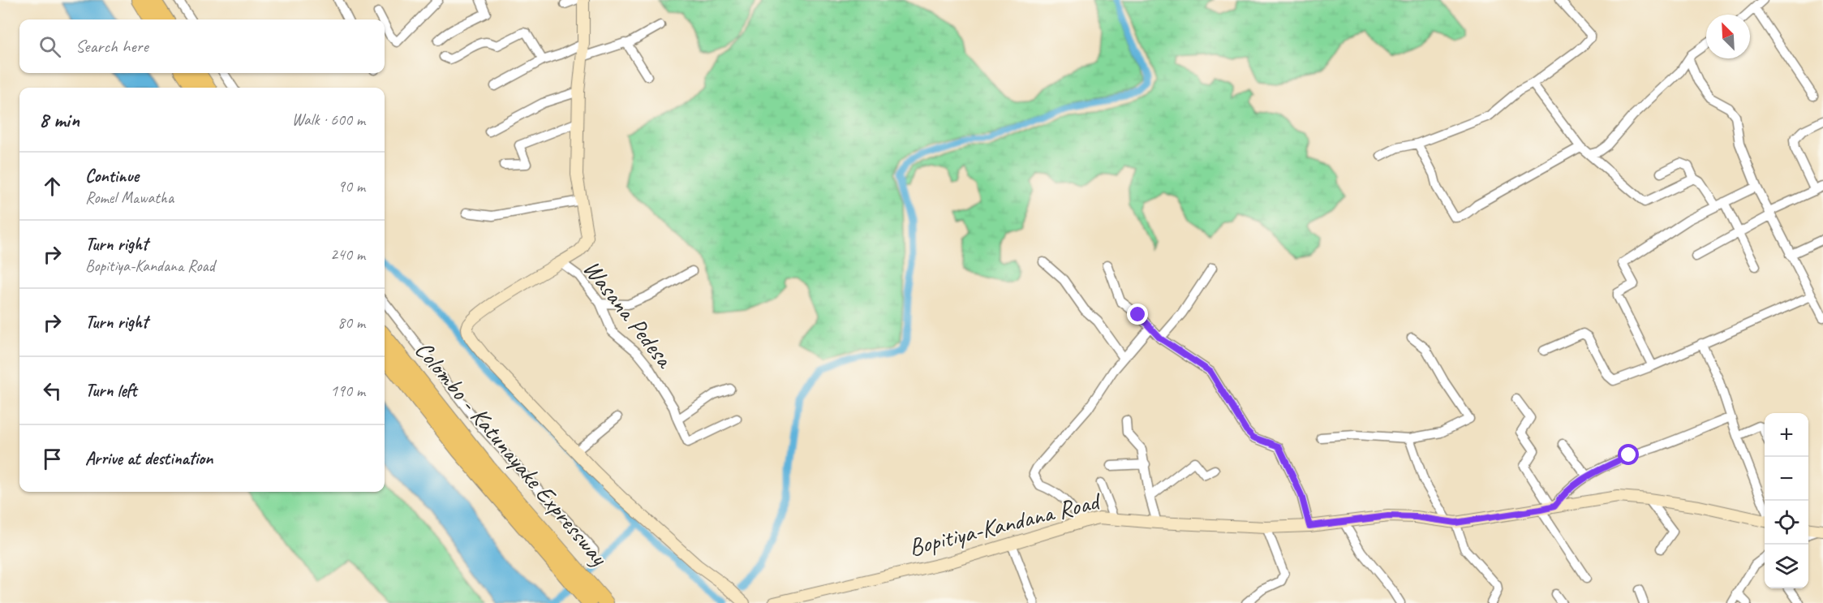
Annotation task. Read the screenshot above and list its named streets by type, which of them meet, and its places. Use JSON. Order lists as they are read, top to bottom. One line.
{"streets":{"highway":["Colombo - Katunayake Expressway"],"street":["Wasana Pedesa","Bopitiya-Kandana Road"]},"north":"top left","page":{"search":"Search here","heading":["8 min","Walk · 600 m"],"list":[["Continue","Romel Mawatha","90 m"],["Turn right","Bopitiya-Kandana Road","240 m"],["Turn right","80 m"],["Turn left","190 m"],"Arrive at destination"],"map_buttons":["+","−"]}}
